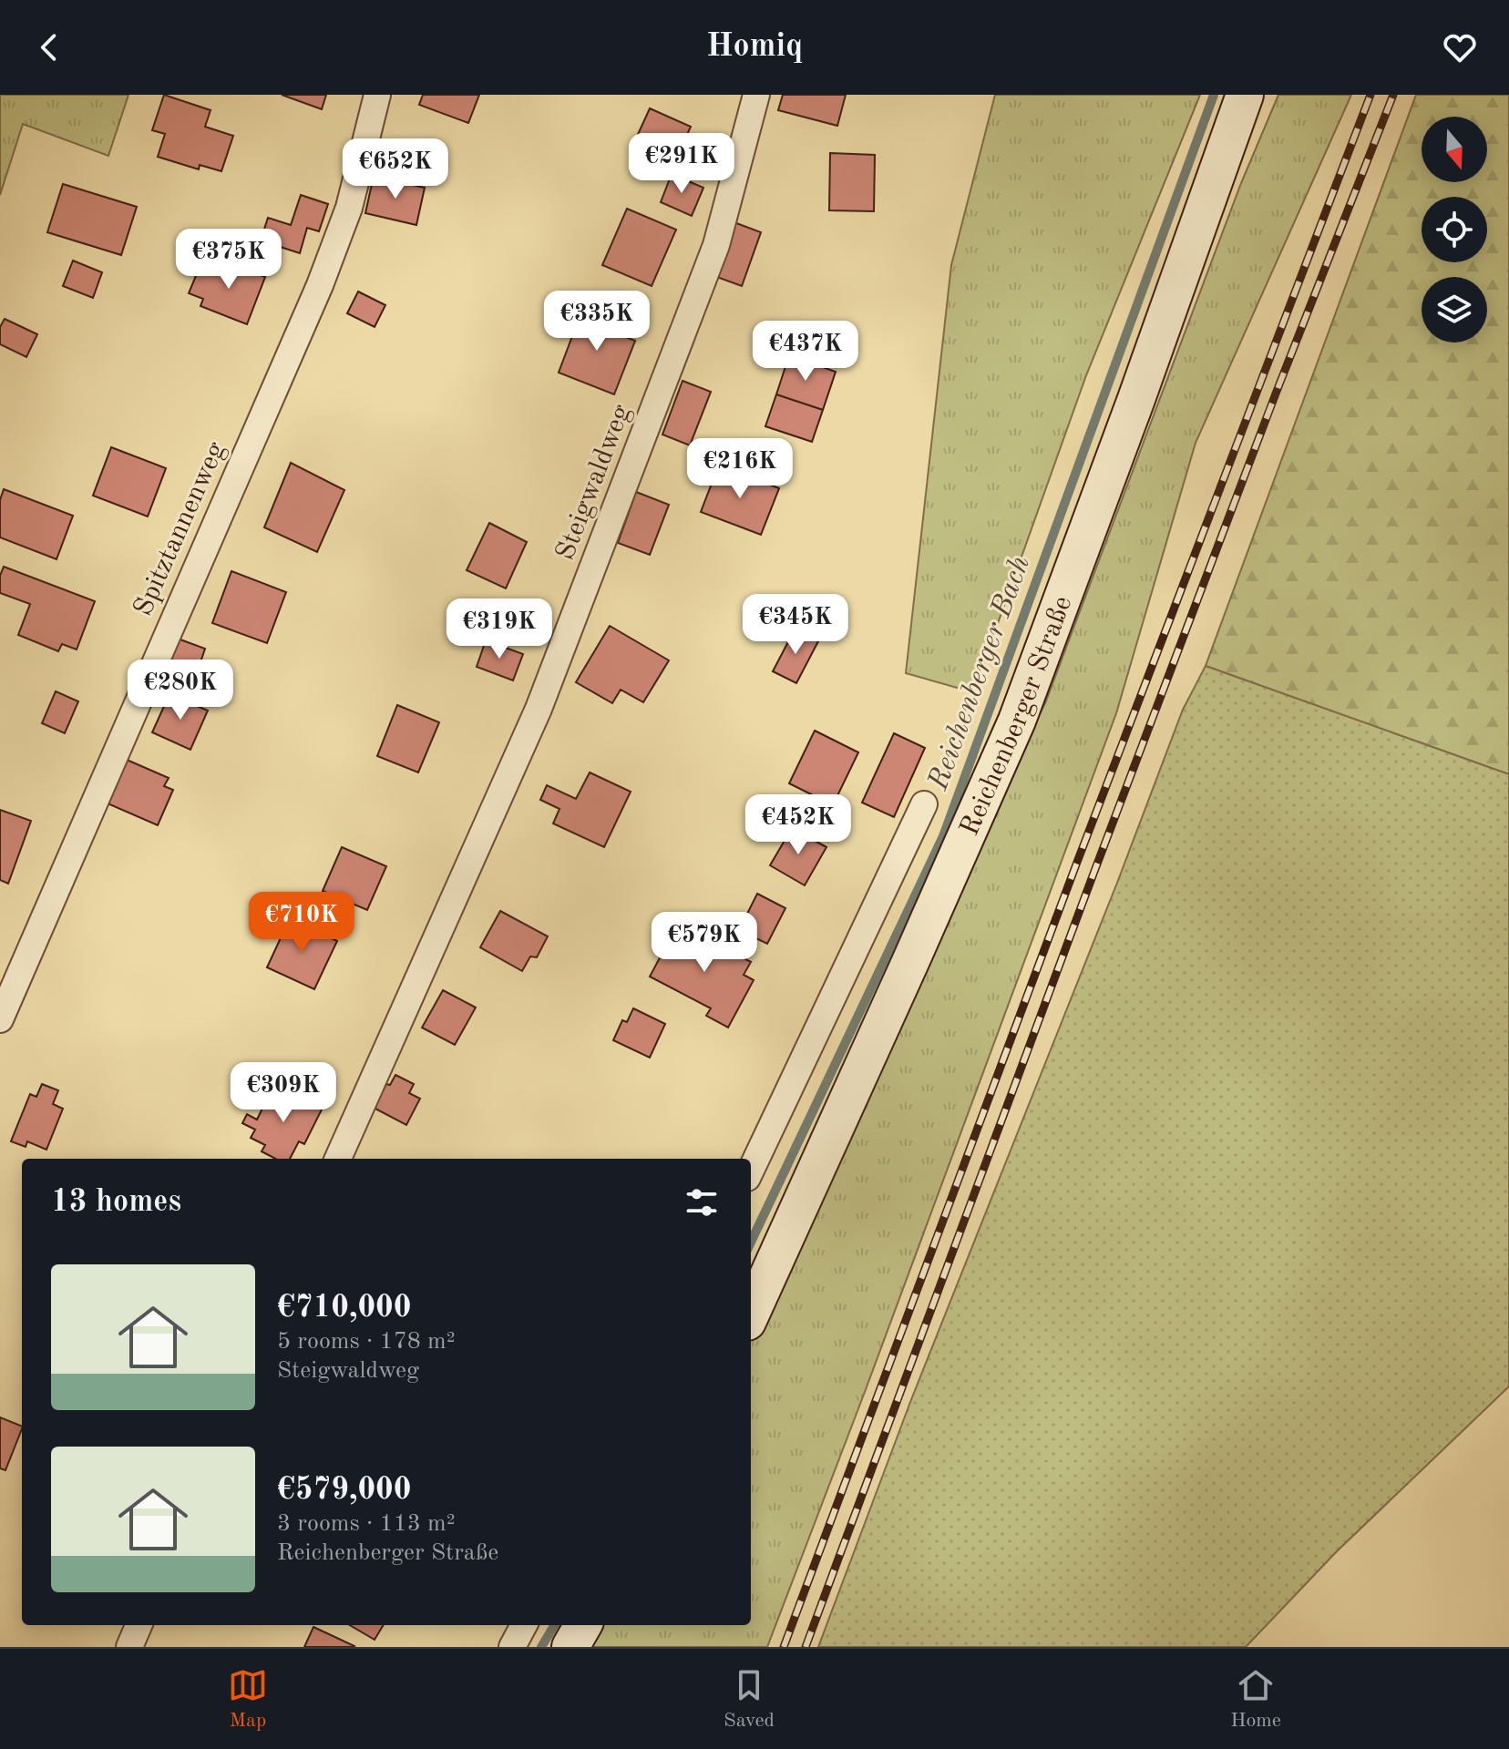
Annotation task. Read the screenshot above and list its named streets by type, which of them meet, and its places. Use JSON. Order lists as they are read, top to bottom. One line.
{"streets":{"main road":["Reichenberger Straße"],"street":["Steigwaldweg","Spitztannenweg"]},"water":["Reichenberger Bach"],"north":"bottom","page":{"header":"Homiq","price":["€291K","€652K","€375K","€335K","€437K","€216K","€345K","€319K","€280K","€452K","€710K","€579K","€309K"],"heading":"13 homes","list":[{"name":"€710,000","note":"5 rooms · 178 m² · Steigwaldweg"},{"name":"€579,000","note":"3 rooms · 113 m² · Reichenberger Straße"}],"tabs":["Map","Saved","Home"]}}
